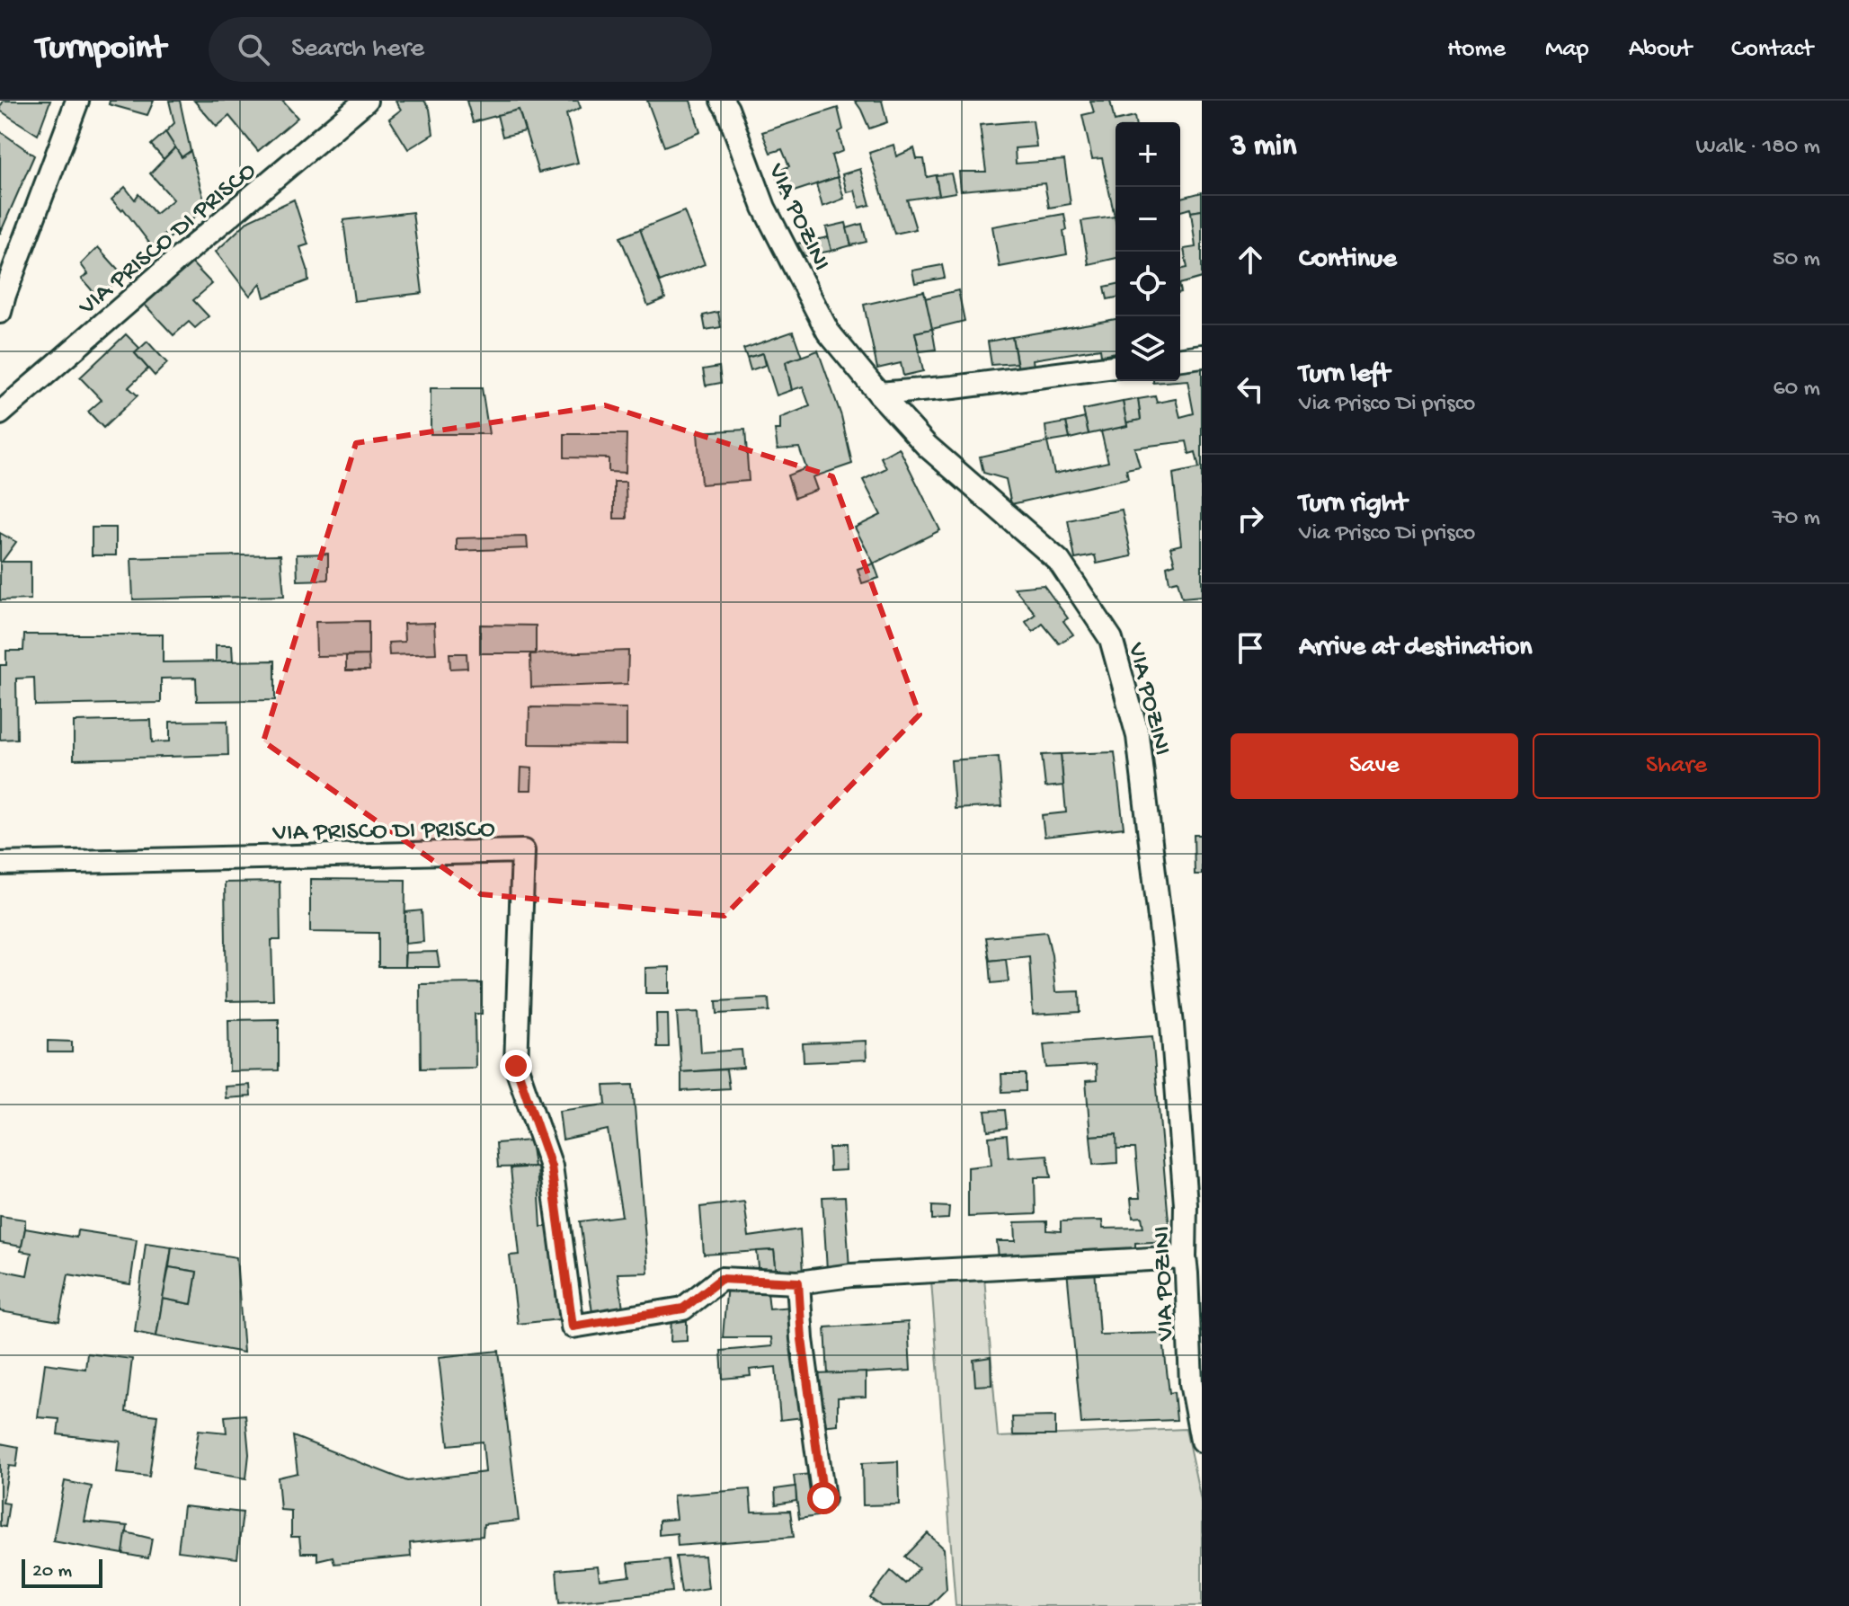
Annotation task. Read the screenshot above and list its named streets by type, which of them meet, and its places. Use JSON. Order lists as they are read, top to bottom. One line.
{"streets":{"street":["VIA POZINI","VIA PRISCO DI PRISCO"]},"scale_bar":"20 m","page":{"header":"Turnpoint","search":"Search here","nav":["Home","Map","About","Contact"],"heading":["3 min","Walk · 180 m"],"map_buttons":["+","−"],"list":[["Continue","50 m"],["Turn left","Via Prisco Di prisco","60 m"],["Turn right","Via Prisco Di prisco","70 m"],"Arrive at destination"],"buttons":["Save","Share"],"scale":"20 m"}}
